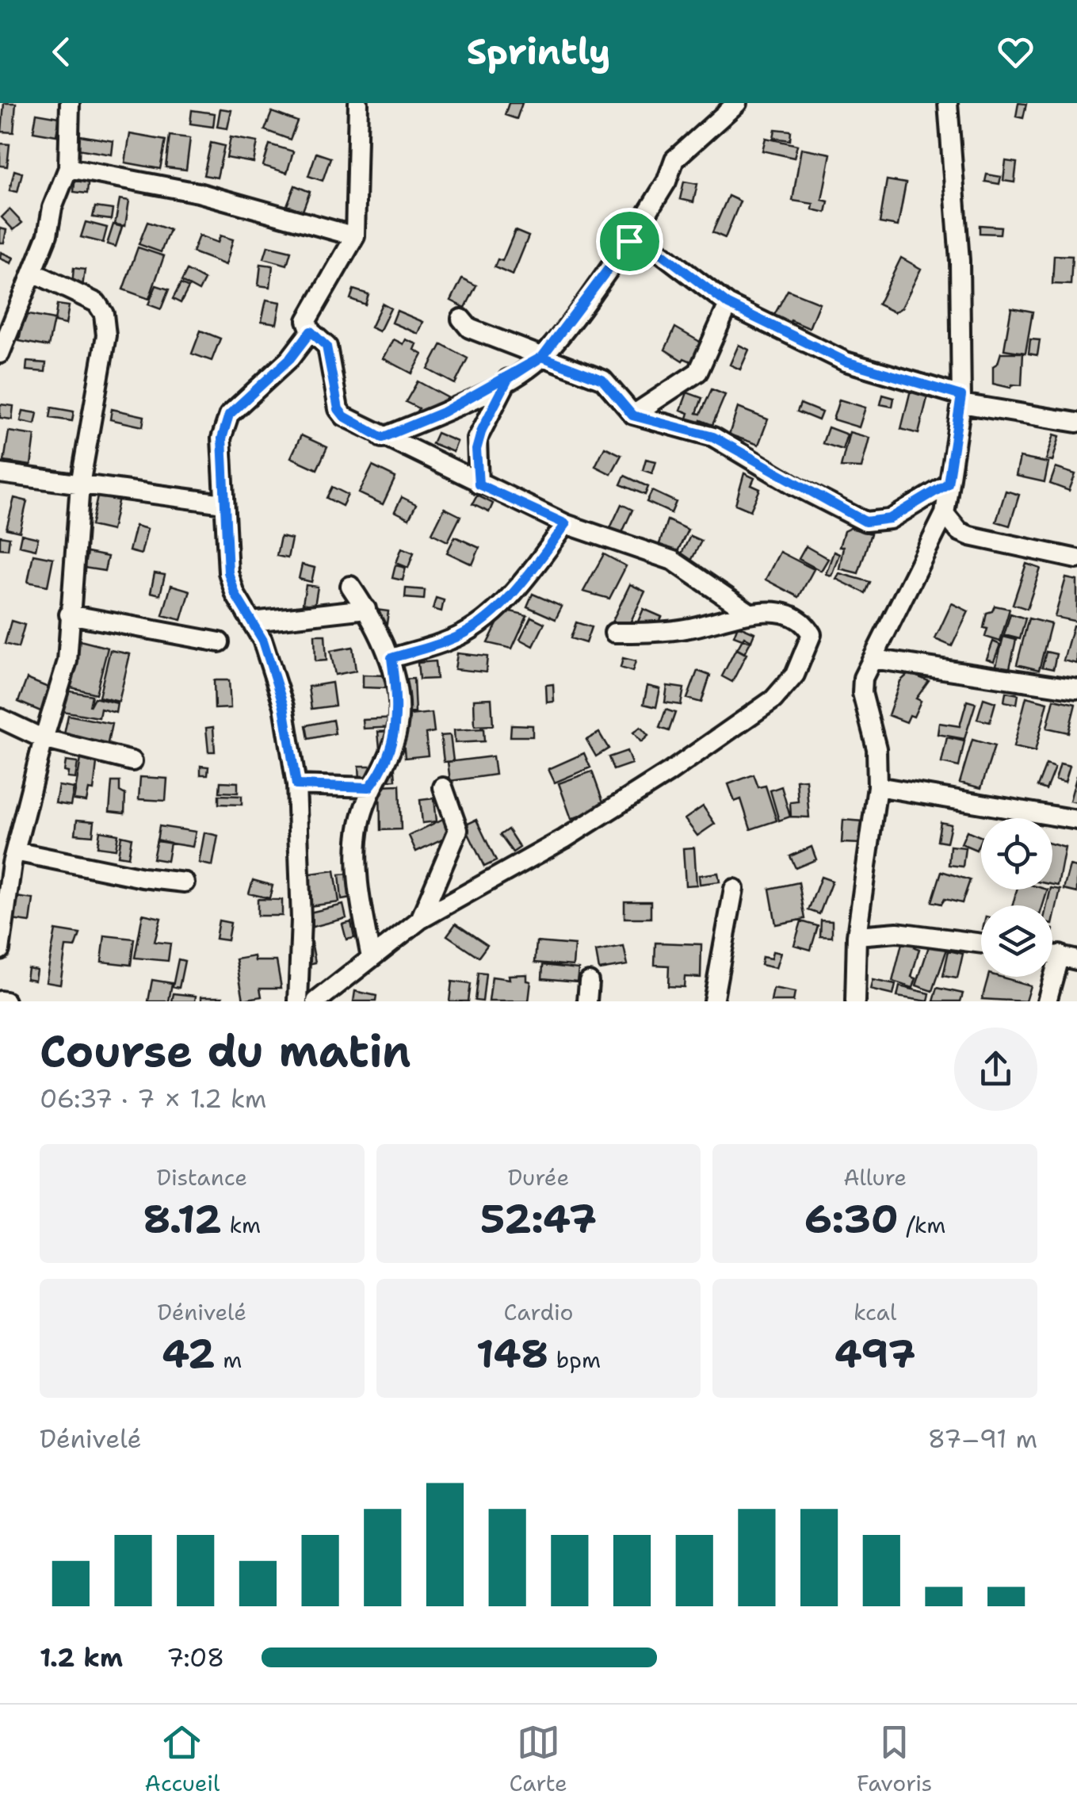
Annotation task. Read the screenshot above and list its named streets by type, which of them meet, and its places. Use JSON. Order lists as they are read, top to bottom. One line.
{"page":{"header":"Sprintly","heading":["Course du matin","06:37 · 7 × 1.2 km"],"stats":[["Distance","8.12 km"],["Durée","52:47"],["Allure","6:30 /km"],["Dénivelé","42 m"],["Cardio","148 bpm"],["kcal","497"]],"chart":["Dénivelé","87–91 m"],"list":[{"name":"1.2 km","note":"7:08"}],"tabs":["Accueil","Carte","Favoris"]}}
